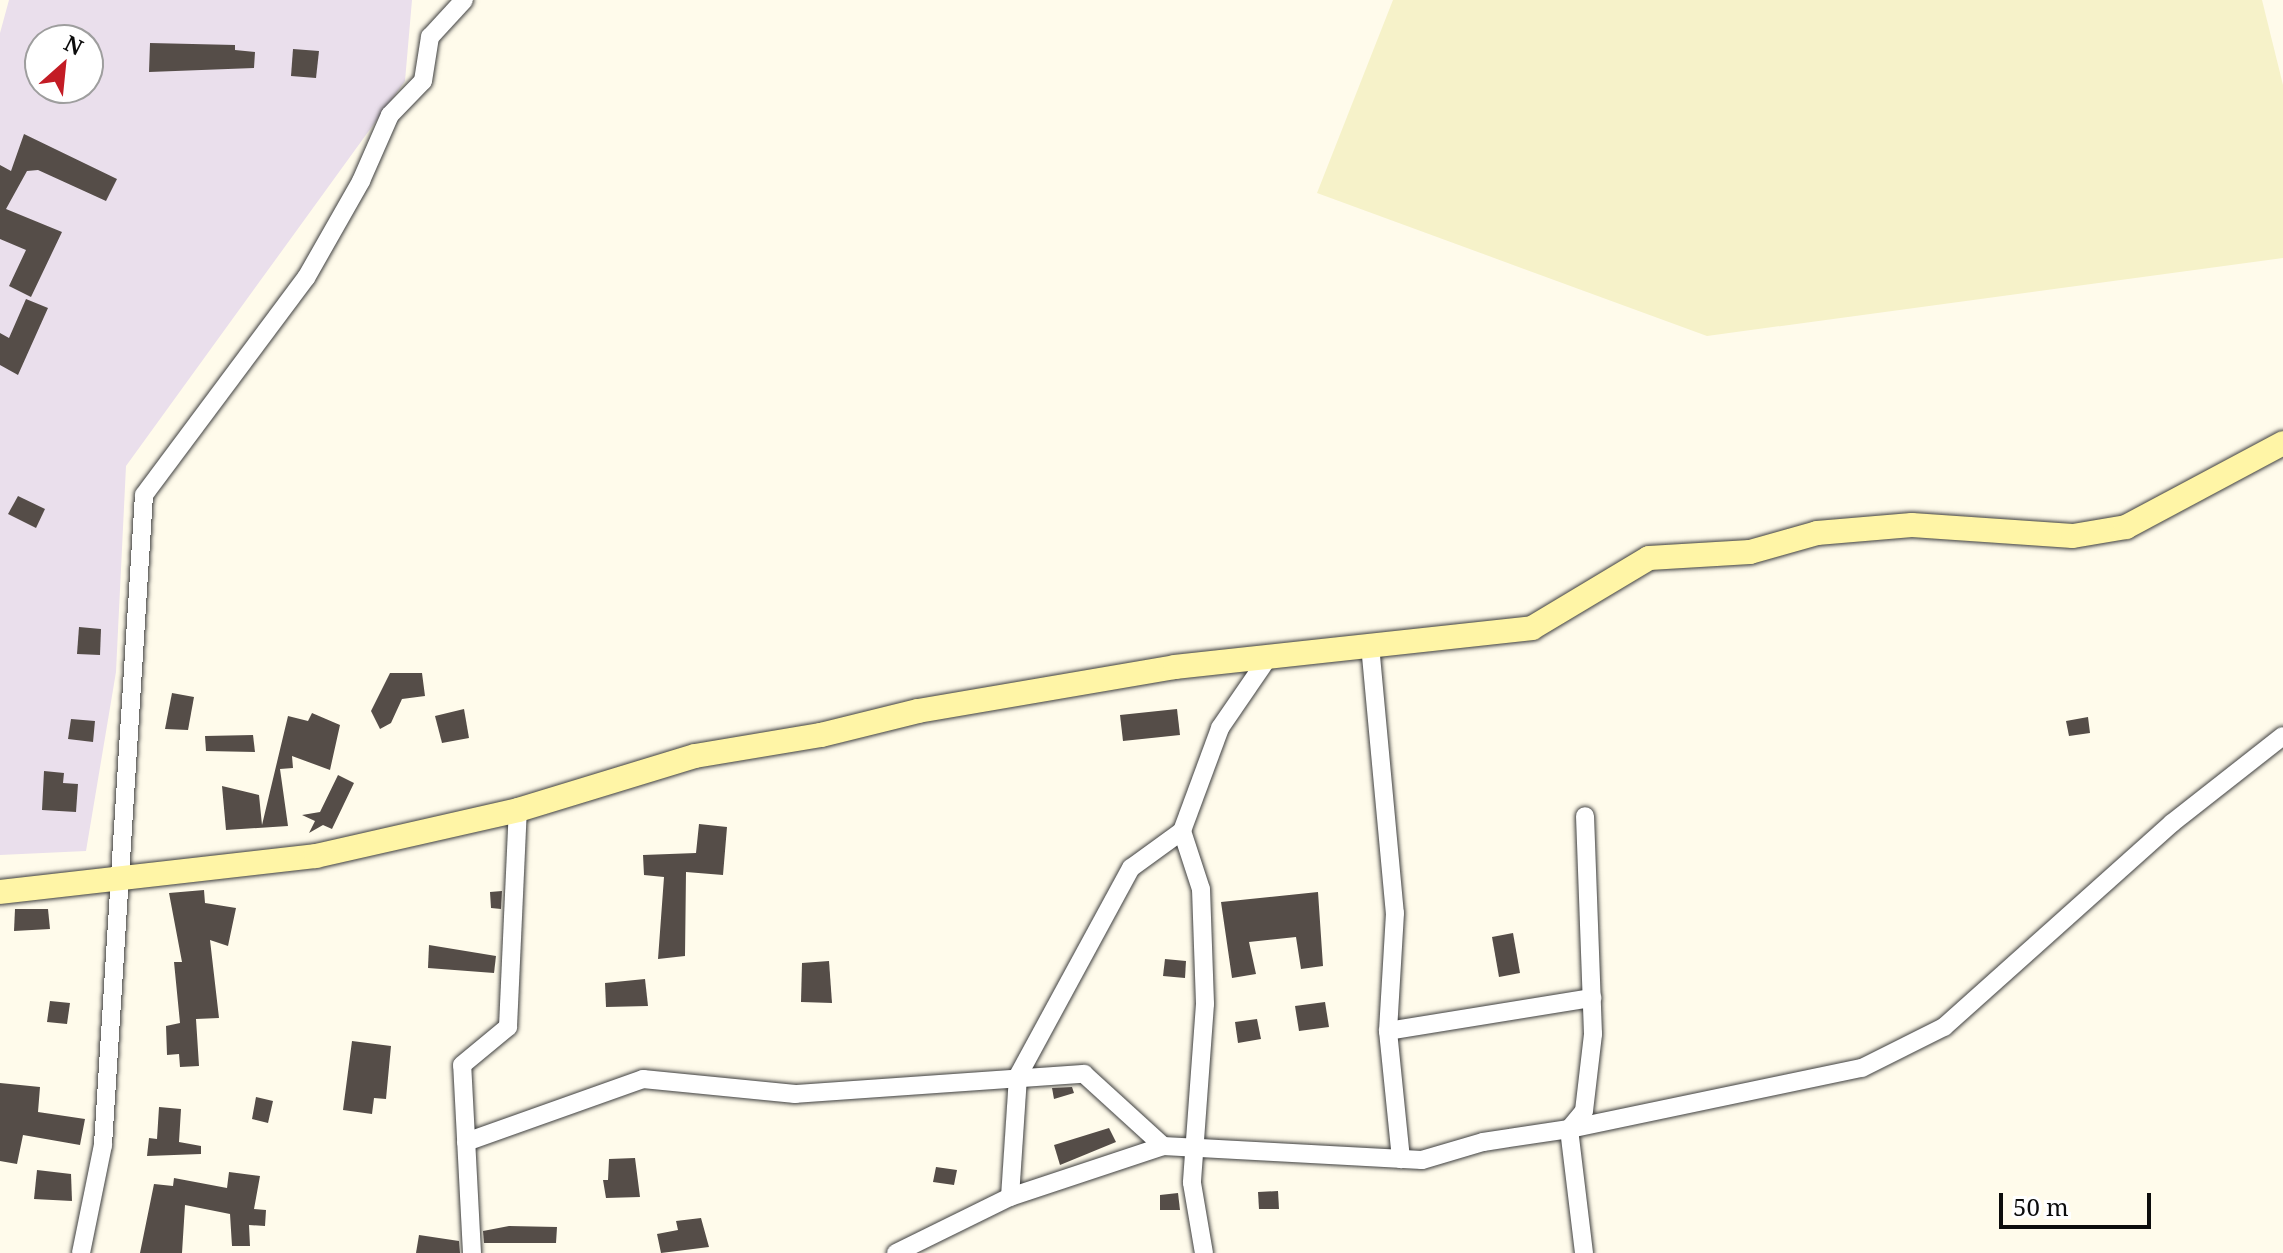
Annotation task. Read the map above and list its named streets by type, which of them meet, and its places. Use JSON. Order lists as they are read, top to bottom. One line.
{"scale_bar":"50 m","north":"top right"}
